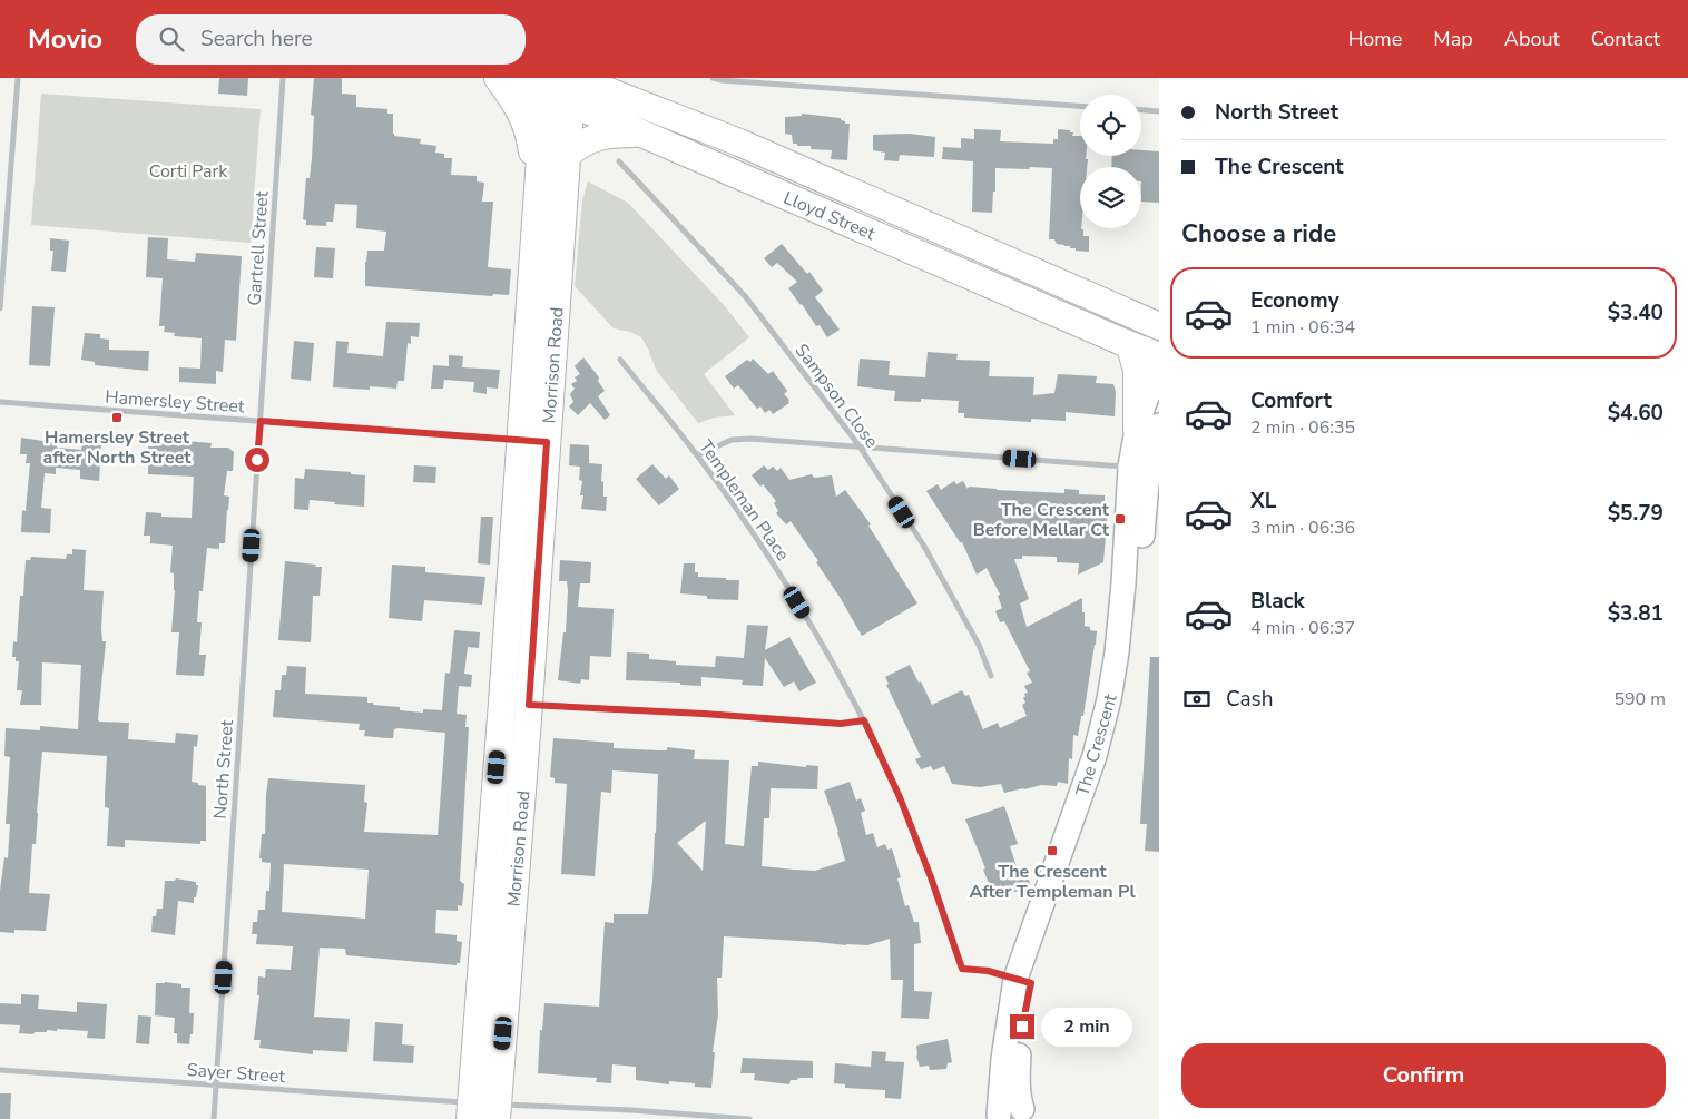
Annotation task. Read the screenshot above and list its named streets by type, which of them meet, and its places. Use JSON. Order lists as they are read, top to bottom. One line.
{"streets":{"main road":["Lloyd Street","Morrison Road"],"street":["Gartrell Street","Sampson Close","Hamersley Street","Templeman Place","The Crescent","North Street","Sayer Street"]},"crossings":[["Lloyd Street","Morrison Road"],["Gartrell Street","Hamersley Street"],["Gartrell Street","North Street"],["Morrison Road","Hamersley Street"],["Morrison Road","Sayer Street"],["Hamersley Street","North Street"],["Templeman Place","The Crescent"],["North Street","Sayer Street"]],"parks":["Corti Park"],"places":{"transit":["Hamersley Street after North Street","The Crescent Before Mellar Ct","The Crescent After Templeman Pl"]},"page":{"header":"Movio","search":"Search here","nav":["Home","Map","About","Contact"],"banner":["North Street","The Crescent"],"heading":"Choose a ride","list":[{"name":"Economy","note":"1 min · 06:34","value":"$3.40"},{"name":"Comfort","note":"2 min · 06:35","value":"$4.60"},{"name":"XL","note":"3 min · 06:36","value":"$5.79"},{"name":"Black","note":"4 min · 06:37","value":"$3.81"}],"pay":["Cash","590 m"],"bubble":"2 min","buttons":"Confirm"}}
